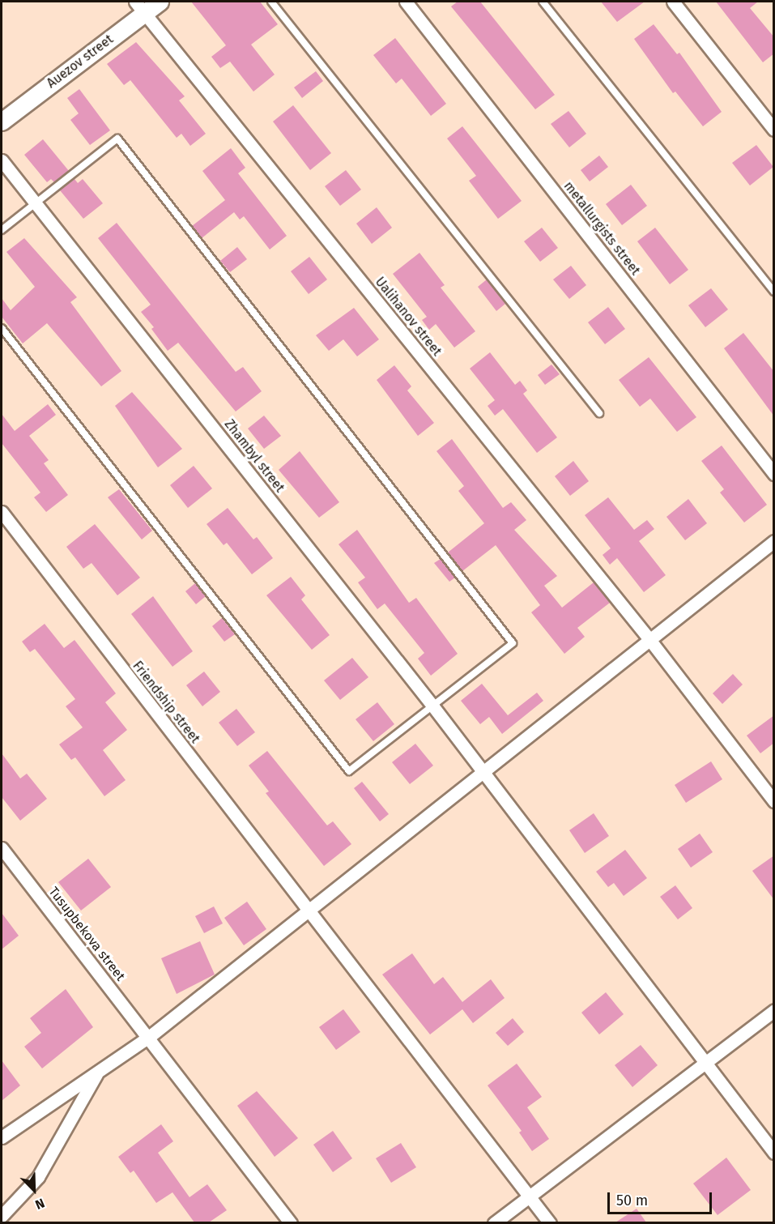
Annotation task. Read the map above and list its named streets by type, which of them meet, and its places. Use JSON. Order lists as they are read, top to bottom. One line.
{"streets":{"main road":["Auezov street"],"street":["metallurgists street","Ualihanov street","Zhambyl street","Friendship street","Tusupbekova street"]},"crossings":[["Auezov street","Ualihanov street"]],"scale_bar":"50 m","north":"bottom right"}
